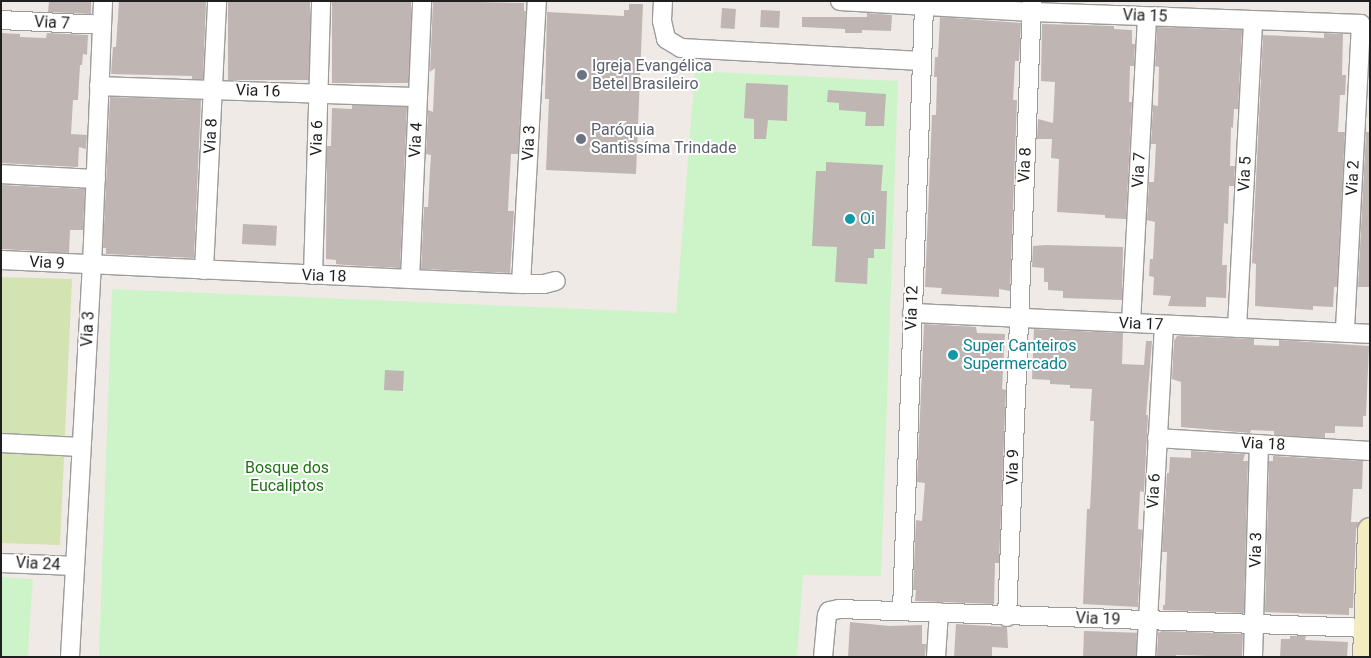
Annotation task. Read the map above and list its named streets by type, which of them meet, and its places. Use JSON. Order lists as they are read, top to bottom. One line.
{"streets":{"street":["Via 15","Via 7","Via 16","Via 8","Via 6","Via 4","Via 3","Via 5","Via 2","Via 9","Via 18","Via 12","Via 17","Via 24","Via 19"]},"crossings":[["Via 15","Via 7"],["Via 15","Via 8"],["Via 15","Via 5"],["Via 15","Via 2"],["Via 15","Via 12"],["Via 7","Via 3"],["Via 7","Via 17"],["Via 16","Via 8"],["Via 16","Via 6"],["Via 16","Via 4"],["Via 16","Via 3"],["Via 8","Via 9"],["Via 8","Via 18"],["Via 8","Via 17"],["Via 6","Via 18"],["Via 6","Via 17"],["Via 6","Via 19"],["Via 4","Via 18"],["Via 3","Via 9"],["Via 3","Via 18"],["Via 3","Via 24"],["Via 3","Via 19"],["Via 5","Via 17"],["Via 2","Via 17"],["Via 9","Via 18"],["Via 9","Via 17"],["Via 9","Via 19"],["Via 12","Via 17"],["Via 12","Via 19"]],"parks":["Bosque dos Eucaliptos"],"places":["Igreja Evangélica Betel Brasileiro","Paróquia Santissíma Trindade","Oi","Super Canteiros Supermercado"]}
